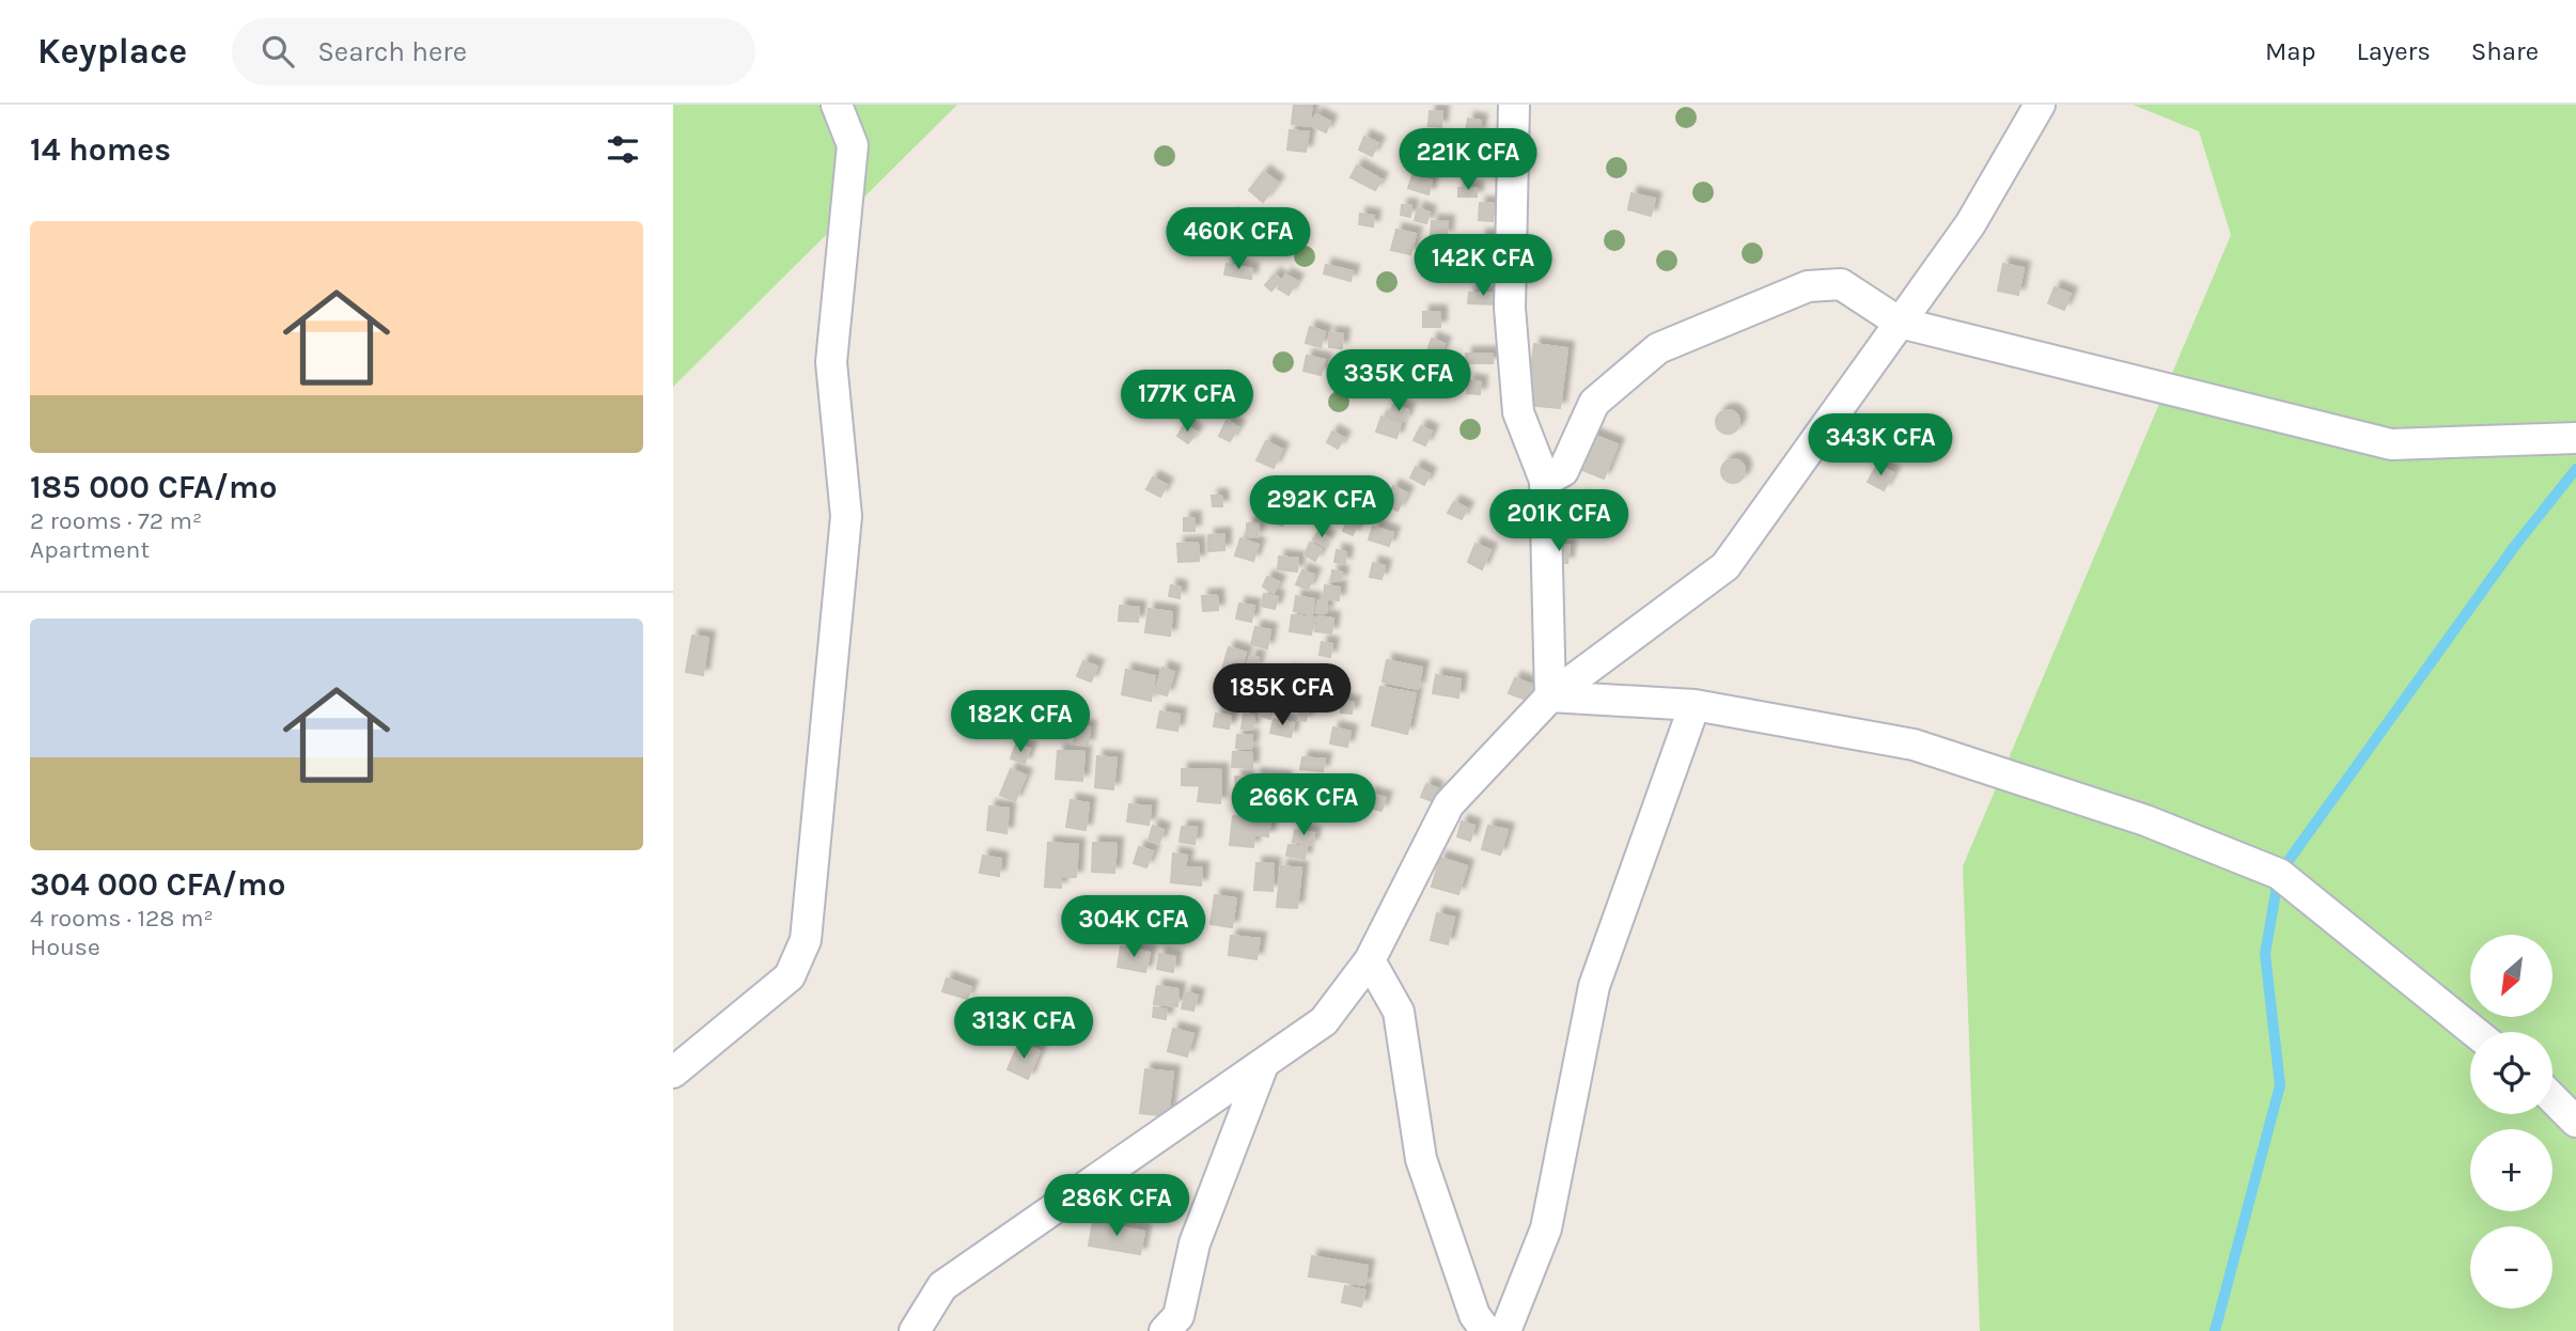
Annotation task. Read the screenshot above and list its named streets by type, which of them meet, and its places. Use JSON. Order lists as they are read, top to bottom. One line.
{"north":"bottom left","page":{"header":"Keyplace","search":"Search here","nav":["Map","Layers","Share"],"heading":"14 homes","price":["221K CFA","460K CFA","142K CFA","335K CFA","177K CFA","343K CFA","292K CFA","201K CFA","185K CFA","182K CFA","266K CFA","304K CFA","313K CFA","286K CFA"],"list":[{"name":"185 000 CFA/mo","note":"2 rooms · 72 m² · Apartment"},{"name":"304 000 CFA/mo","note":"4 rooms · 128 m² · House"}],"map_buttons":["+","−"]}}
